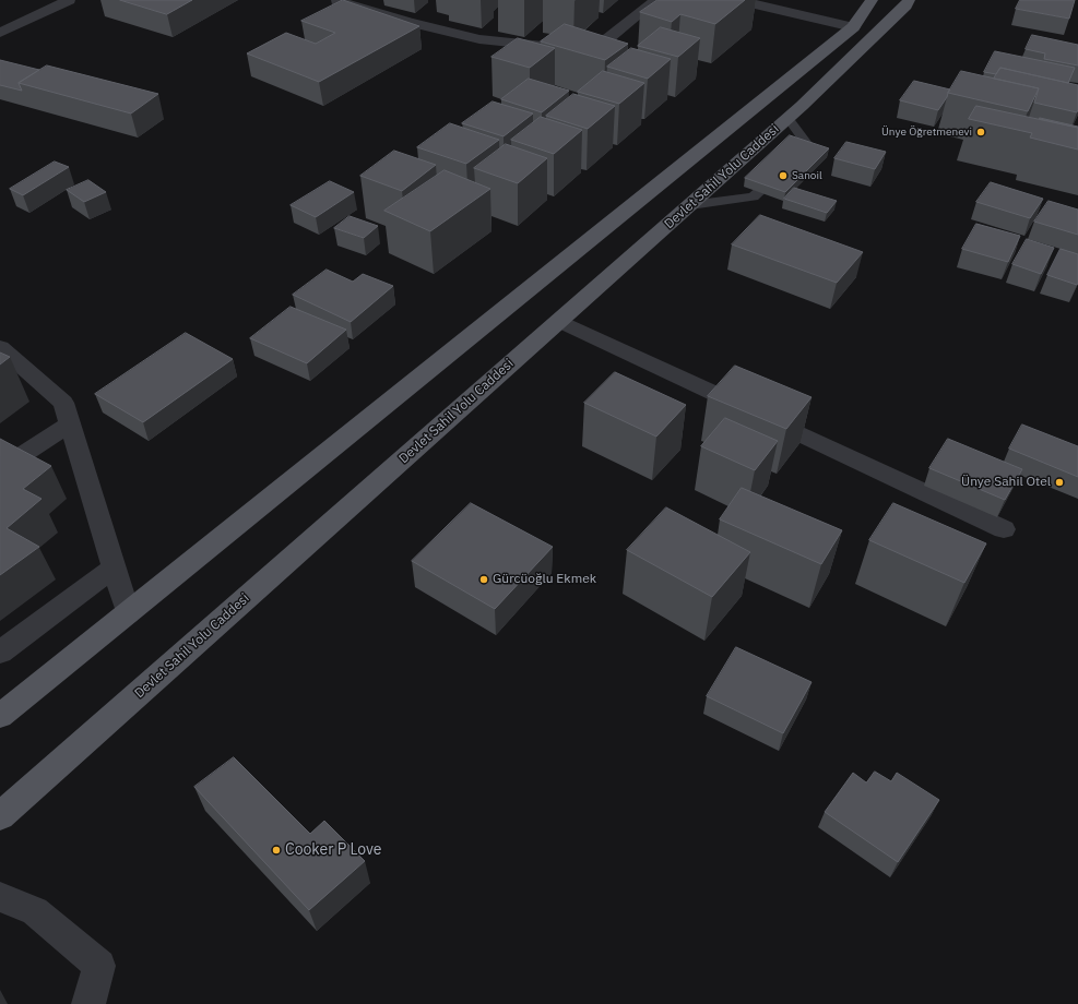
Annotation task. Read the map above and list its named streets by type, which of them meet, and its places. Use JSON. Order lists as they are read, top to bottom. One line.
{"streets":{"main road":["Devlet Sahil Yolu Caddesi"]},"places":["Ünye Öğretmenevi","Sanoil","Ünye Sahil Otel","Gürcüoğlu Ekmek","Cooker P Love"]}
